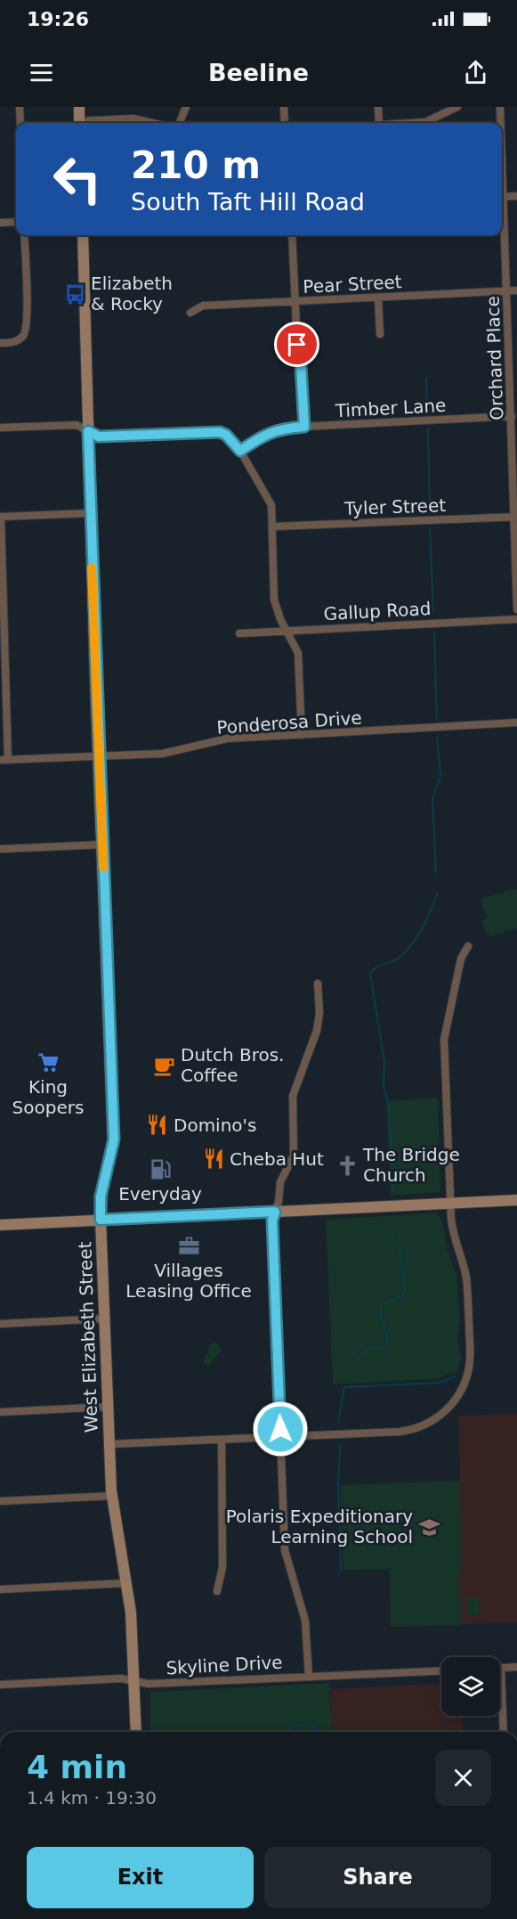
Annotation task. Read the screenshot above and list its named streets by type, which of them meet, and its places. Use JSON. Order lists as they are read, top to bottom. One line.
{"streets":{"main road":["West Elizabeth Street"],"street":["Pear Street","Orchard Place","Timber Lane","Tyler Street","Gallup Road","Ponderosa Drive","Skyline Drive"]},"crossings":[["Pear Street","Orchard Place"],["Orchard Place","Timber Lane"],["Orchard Place","Tyler Street"],["Ponderosa Drive","West Elizabeth Street"],["West Elizabeth Street","Skyline Drive"]],"places":{"bus stop":["Elizabeth & Rocky"],"supermarket":["King Soopers"],"cafe":["Dutch Bros. Coffee"],"restaurant":["Domino's","Cheba Hut"],"church":["The Bridge Church"],"fuel station":["Everyday"],"office":["Villages Leasing Office"],"school or university":["Polaris Expeditionary Learning School"]},"page":{"status":"19:26","header":"Beeline","turn":["210 m","South Taft Hill Road"],"heading":["4 min","1.4 km · 19:30"],"buttons":["Exit","Share"]}}
